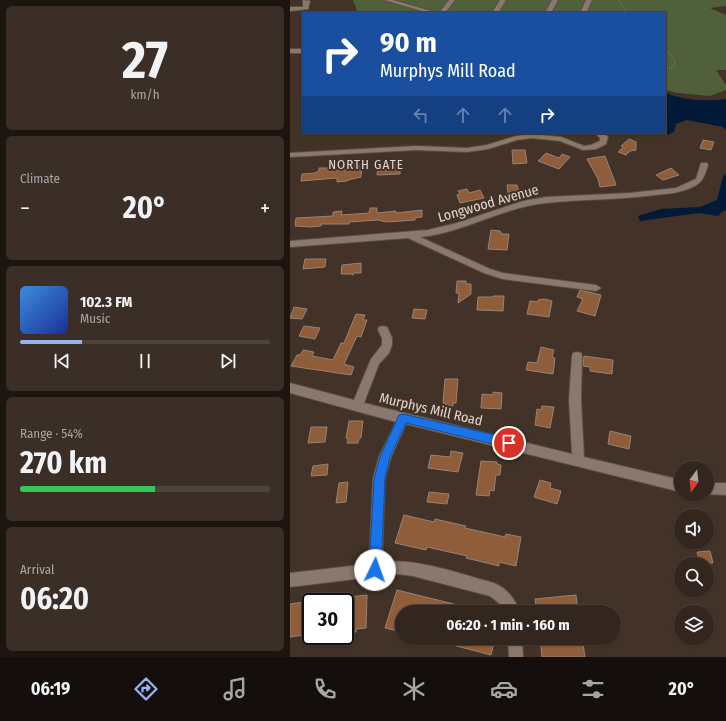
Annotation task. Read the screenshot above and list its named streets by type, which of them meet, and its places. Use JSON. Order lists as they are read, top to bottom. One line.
{"streets":{"street":["Longwood Avenue","Murphys Mill Road"]},"districts":["NORTH GATE"],"north":"bottom","page":{"tile":[["27","km/h"],"Climate",["Range · 54%","270 km"],["Arrival","06:20"]],"turn":["90 m","Murphys Mill Road"],"heat":["−","20°","+"],"song":["102.3 FM","Music"],"limit":"30","trip":"06:20 · 1 min · 160 m","tabs":["06:19","20°"]}}
